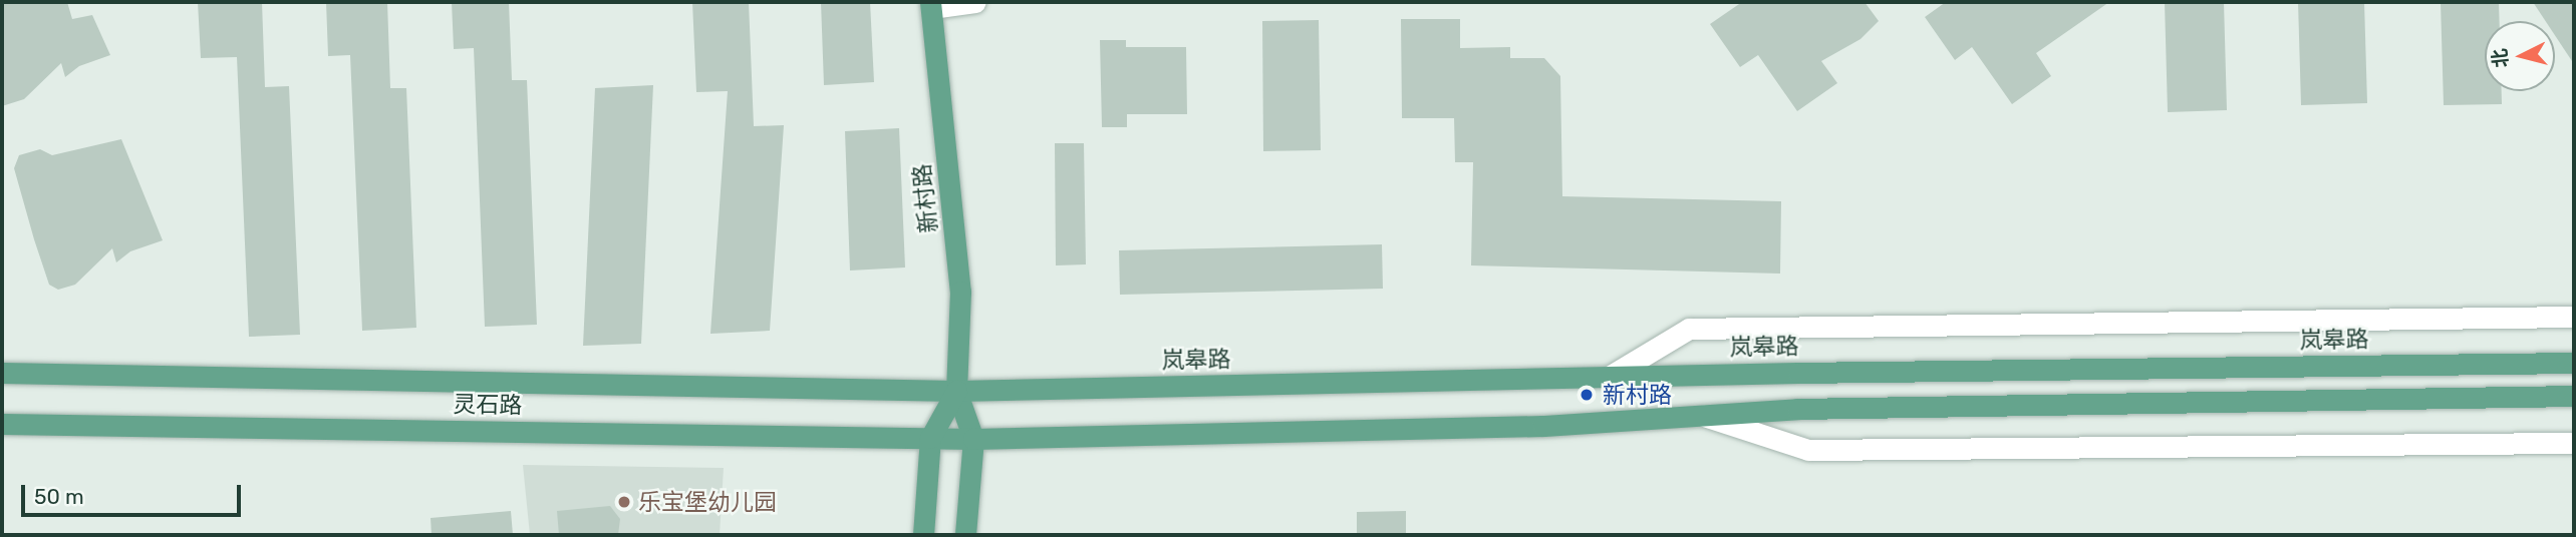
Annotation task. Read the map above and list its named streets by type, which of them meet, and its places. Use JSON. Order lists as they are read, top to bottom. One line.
{"streets":{"main road":["新村路","岚皋路","灵石路"]},"crossings":[["新村路","岚皋路"],["新村路","灵石路"],["岚皋路","灵石路"]],"places":["新村路","乐宝堡幼儿园"],"scale_bar":"50 m","north":"left"}
